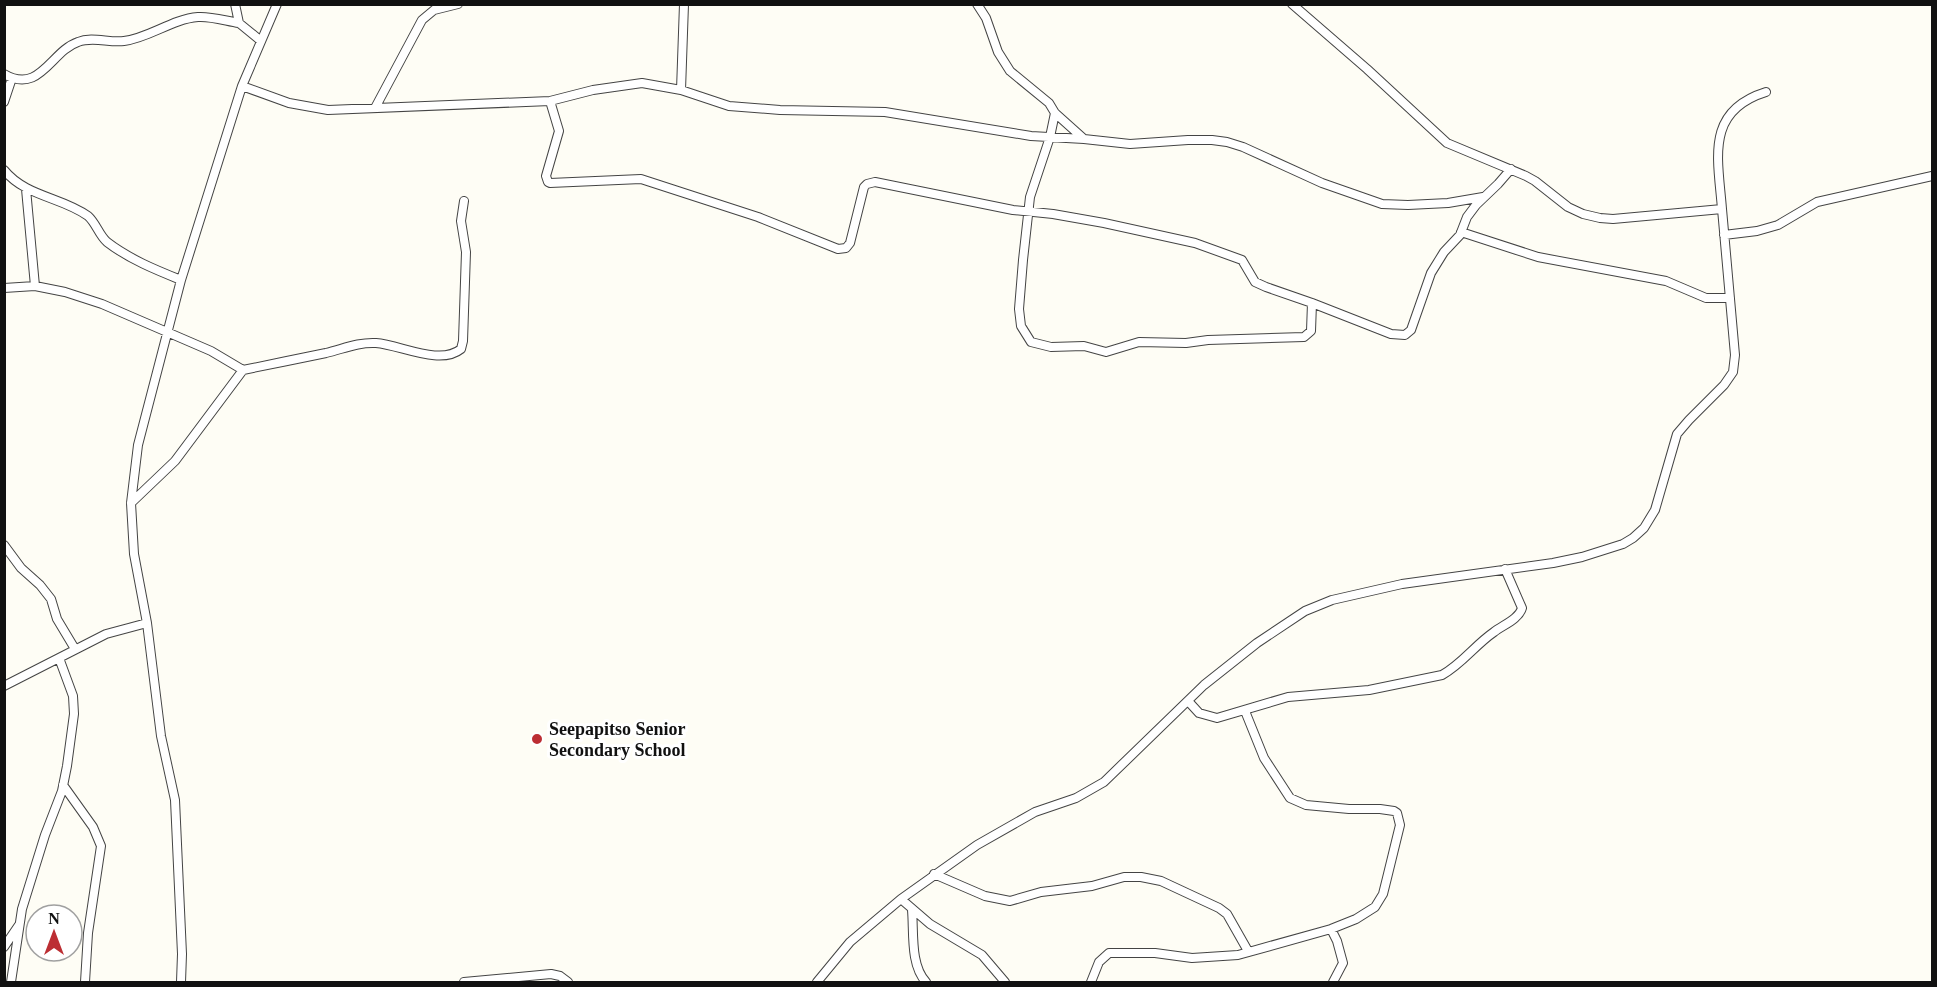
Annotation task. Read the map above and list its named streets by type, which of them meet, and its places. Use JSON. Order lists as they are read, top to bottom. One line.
{"places":["Seepapitso Senior Secondary School"],"north":"top"}
